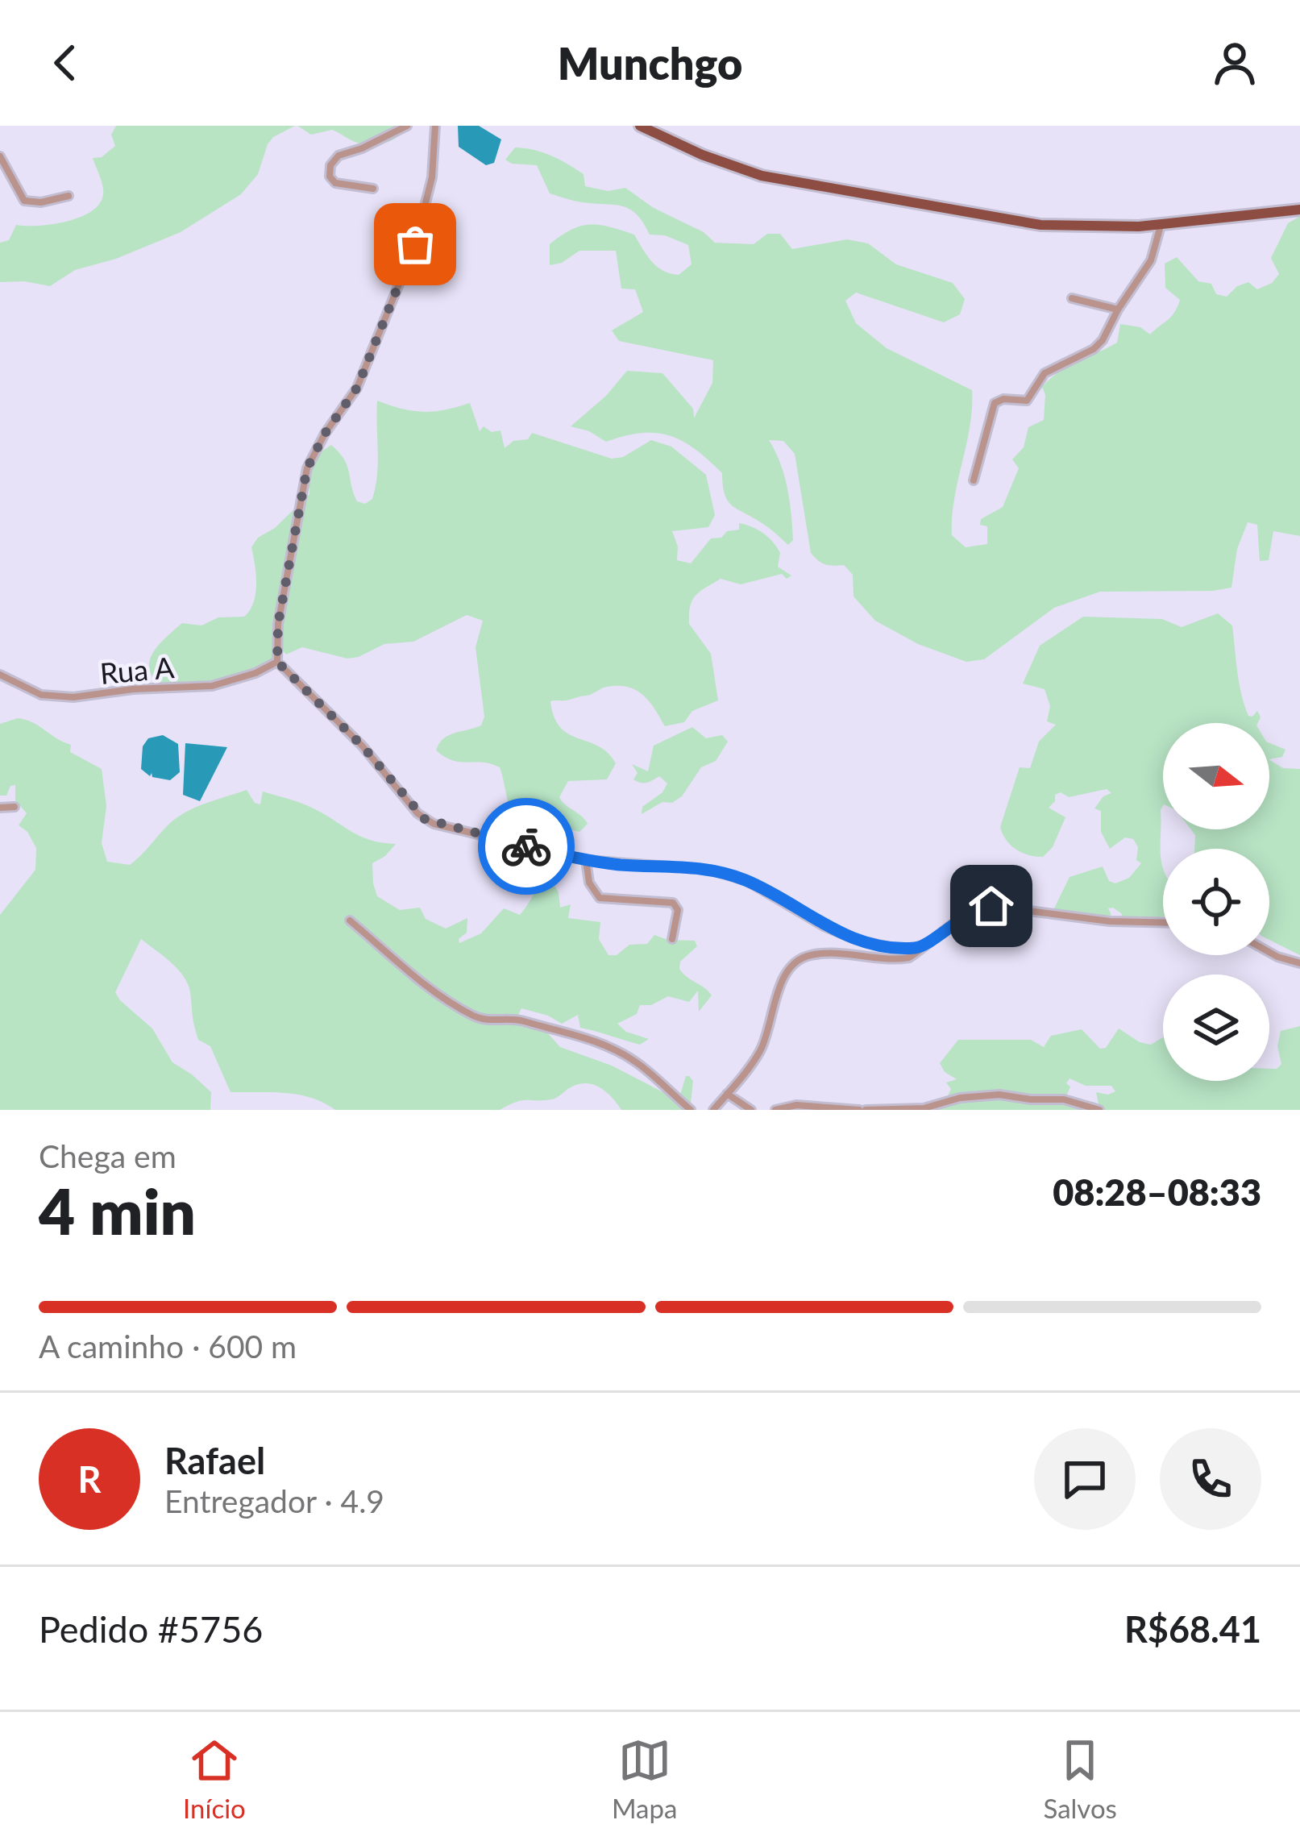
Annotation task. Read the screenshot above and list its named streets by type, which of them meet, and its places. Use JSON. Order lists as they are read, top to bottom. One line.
{"streets":{"street":["Rua A"]},"north":"right","page":{"header":"Munchgo","heading":["4 min","Chega em","08:28–08:33"],"panel":["Rafael","Entregador · 4.9","Pedido #5756","R$68.41"],"bar":"A caminho · 600 m","round":"R","tabs":["Início","Mapa","Salvos"]}}
